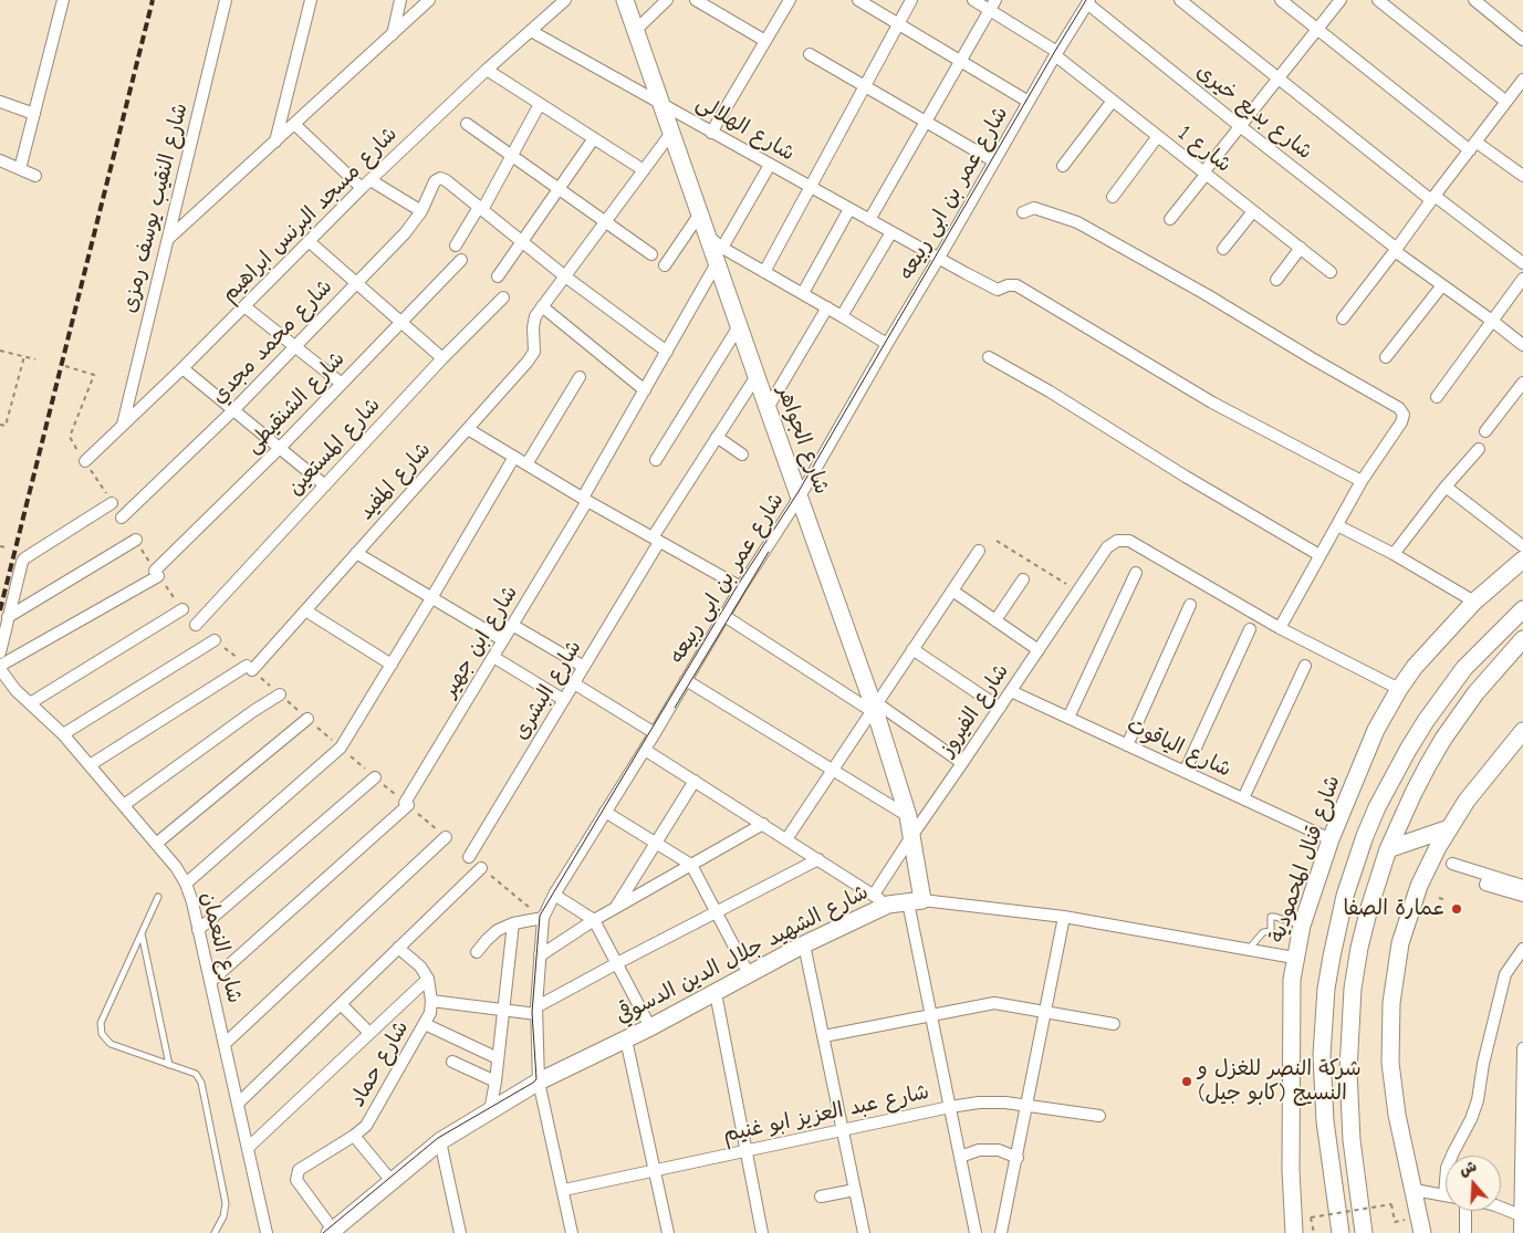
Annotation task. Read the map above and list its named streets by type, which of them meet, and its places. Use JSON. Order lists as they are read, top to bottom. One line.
{"streets":{"main road":["شارع الجواهر","شارع قنال المحمودية","شارع الشهيد جلال الدين الدسوقي"],"street":["شارع بديع خيرى","شارع الهلالى","شارع 1","شارع عمر بن ابى ربيعه","شارع النقيب يوسف رمزى","شارع مسجد البرنس ابراهيم","شارع محمد مجدي","شارع الشنقيطى","شارع المستعين","شارع المفيد","شارع ابن جهير","شارع البشرى","شارع الفيروز","شارع الياقوت","شارع النعمان","شارع حماد","شارع عبد العزيز ابو غنيم"]},"crossings":[["شارع بديع خيرى","شارع عمر بن ابى ربيعه"],["شارع الهلالى","شارع عمر بن ابى ربيعه"],["شارع الهلالى","شارع مسجد البرنس ابراهيم"],["شارع الهلالى","شارع الجواهر"],["شارع الهلالى","شارع ابن جهير"],["شارع 1","شارع عمر بن ابى ربيعه"],["شارع عمر بن ابى ربيعه","شارع الجواهر"],["شارع عمر بن ابى ربيعه","شارع الشهيد جلال الدين الدسوقي"],["شارع عمر بن ابى ربيعه","شارع عبد العزيز ابو غنيم"],["شارع النقيب يوسف رمزى","شارع مسجد البرنس ابراهيم"],["شارع الشنقيطى","شارع النعمان"],["شارع الجواهر","شارع المفيد"],["شارع الجواهر","شارع ابن جهير"],["شارع الجواهر","شارع البشرى"],["شارع الجواهر","شارع الفيروز"],["شارع الجواهر","شارع الشهيد جلال الدين الدسوقي"],["شارع المفيد","شارع النعمان"],["شارع ابن جهير","شارع النعمان"],["شارع الفيروز","شارع الياقوت"],["شارع الفيروز","شارع الشهيد جلال الدين الدسوقي"],["شارع الياقوت","شارع قنال المحمودية"],["شارع قنال المحمودية","شارع الشهيد جلال الدين الدسوقي"],["شارع الشهيد جلال الدين الدسوقي","شارع حماد"]],"places":["عمارة الصفا","شركة النصر للغزل و النسيج (كابو جيل)"],"north":"top"}
